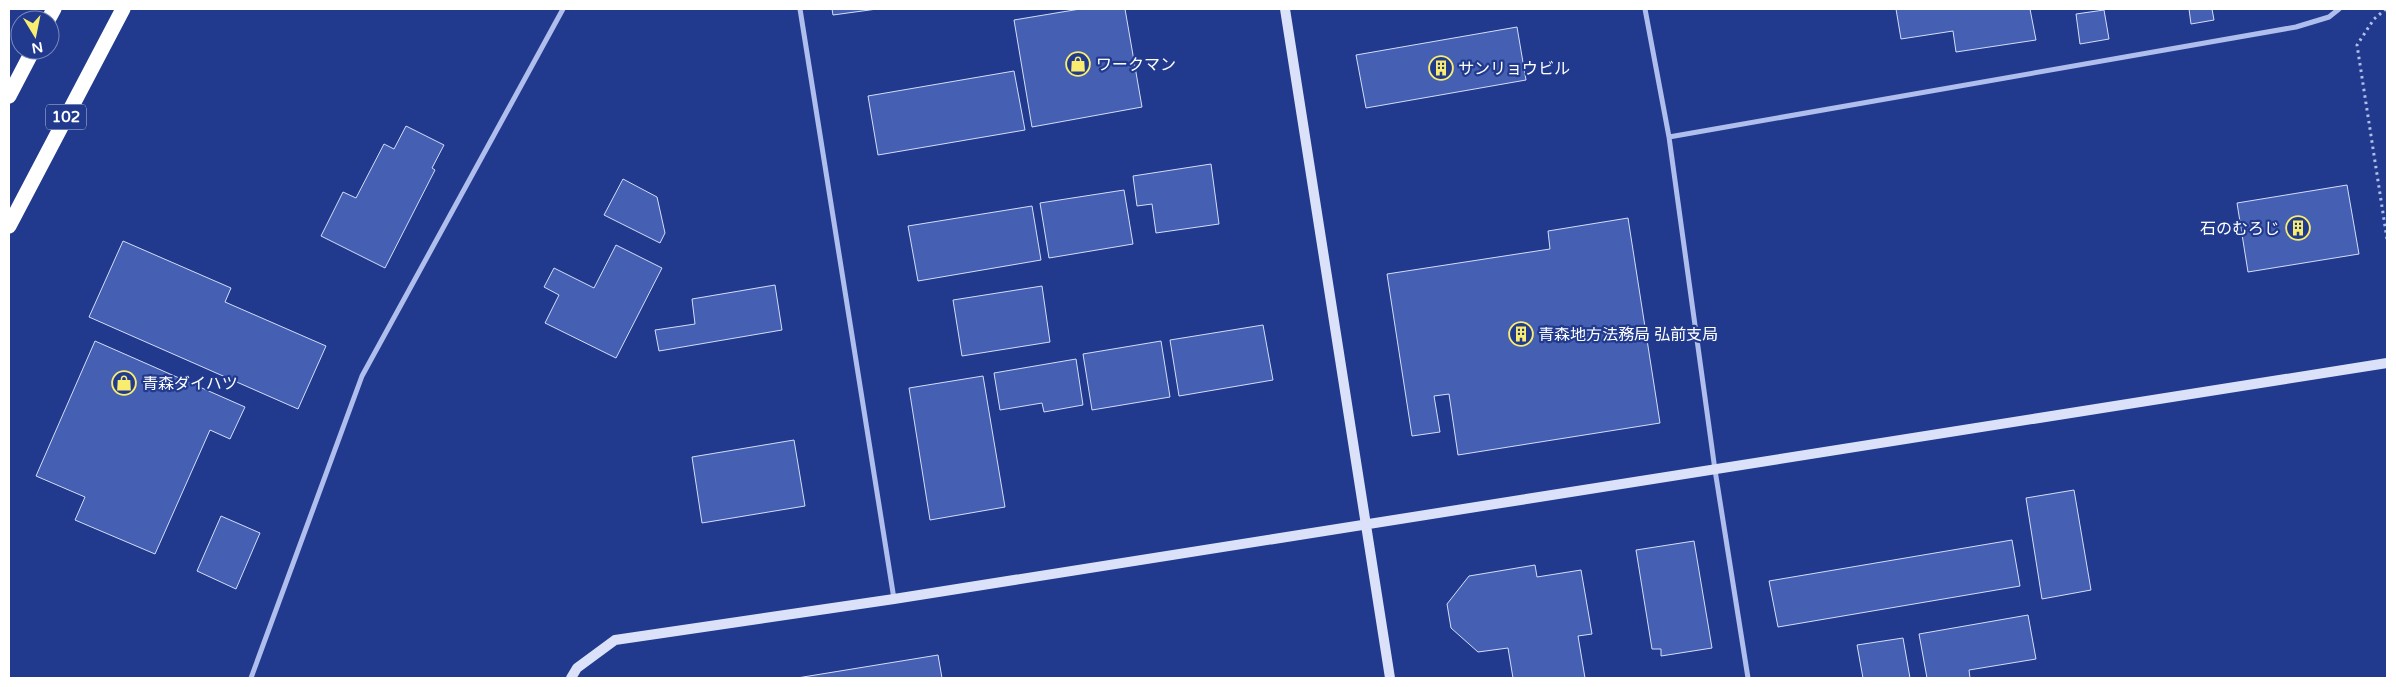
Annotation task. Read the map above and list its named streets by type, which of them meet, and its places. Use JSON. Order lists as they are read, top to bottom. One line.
{"streets":{"highway":["102"]},"places":{"shop":["ワークマン","青森ダイハツ"],"building":["サンリョウビル","石のむろじ","青森地方法務局 弘前支局"]},"north":"bottom"}
